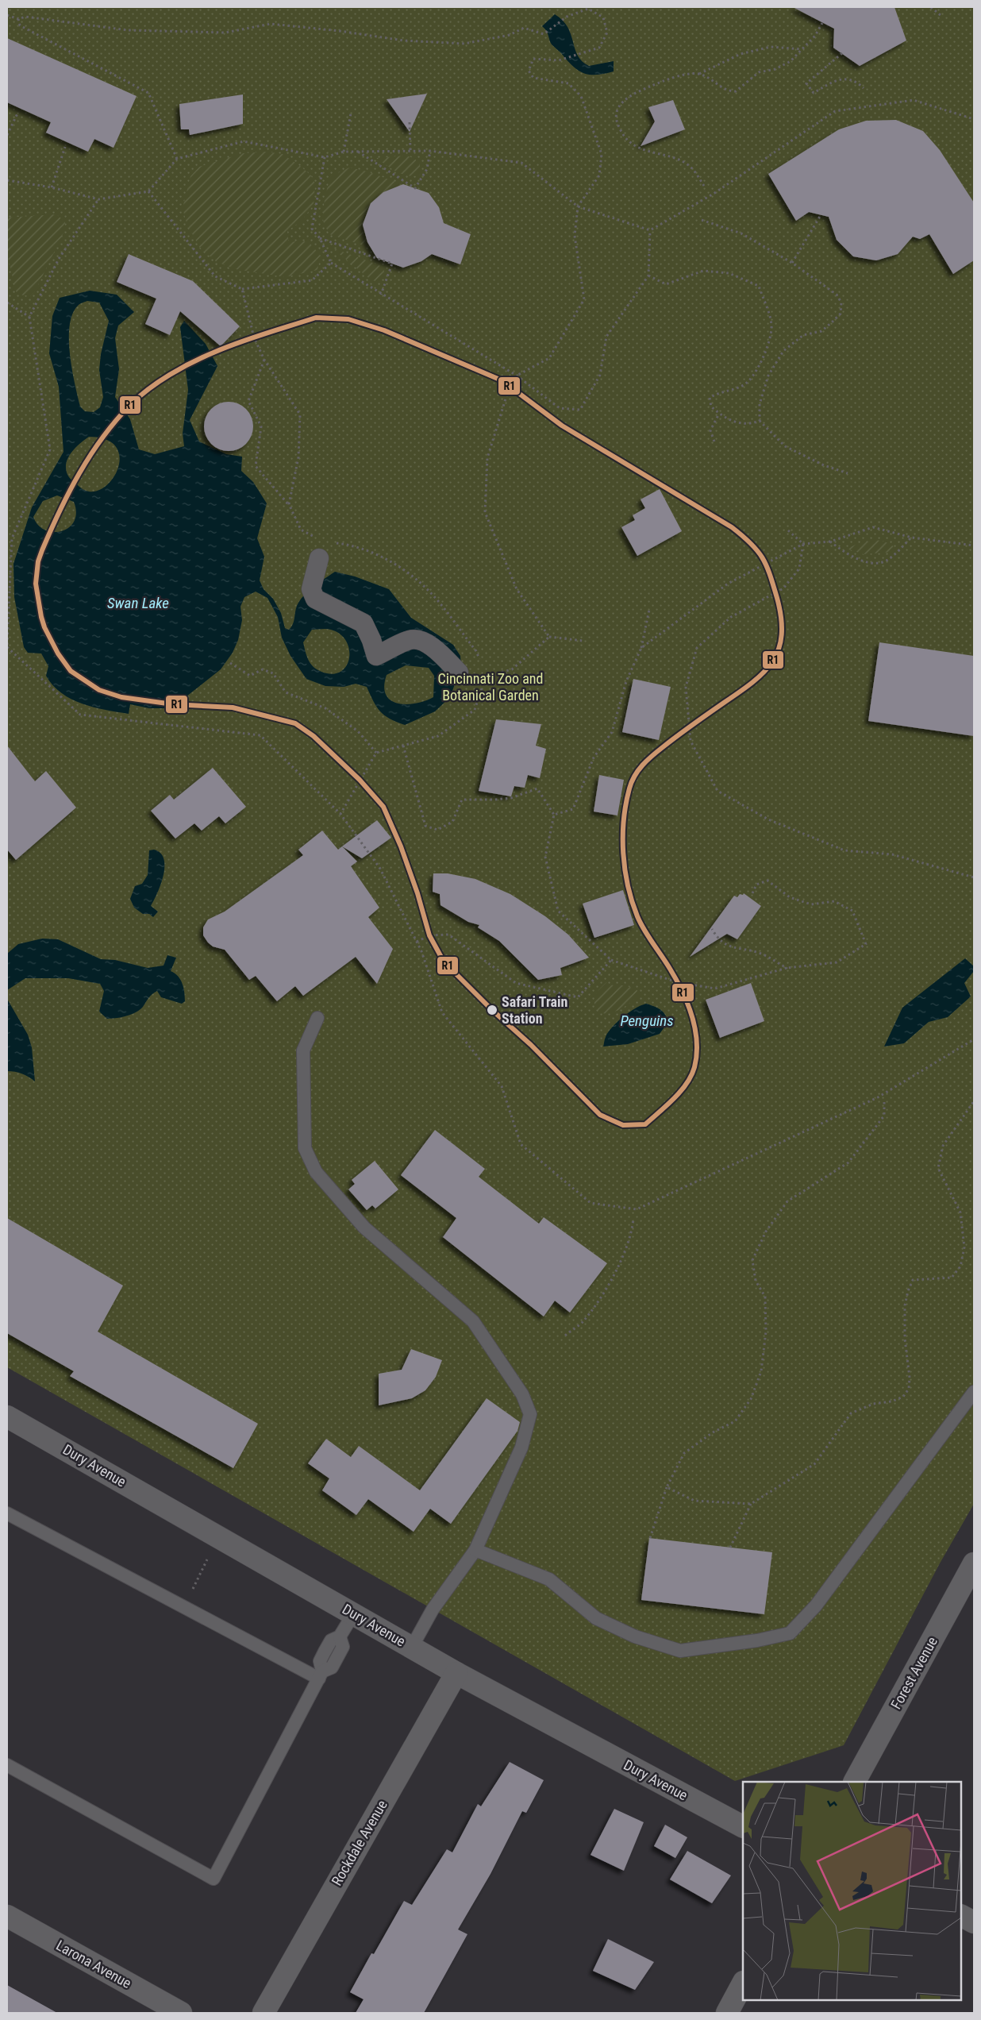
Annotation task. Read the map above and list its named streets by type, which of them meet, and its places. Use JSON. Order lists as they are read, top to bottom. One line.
{"streets":{"street":["Dury Avenue","Forest Avenue","Rockdale Avenue","Larona Avenue"]},"crossings":[["Dury Avenue","Rockdale Avenue"]],"water":["Swan Lake","Penguins"],"parks":["Cincinnati Zoo and Botanical Garden"],"places":["Safari Train Station"],"lines":["transit line R1"]}
